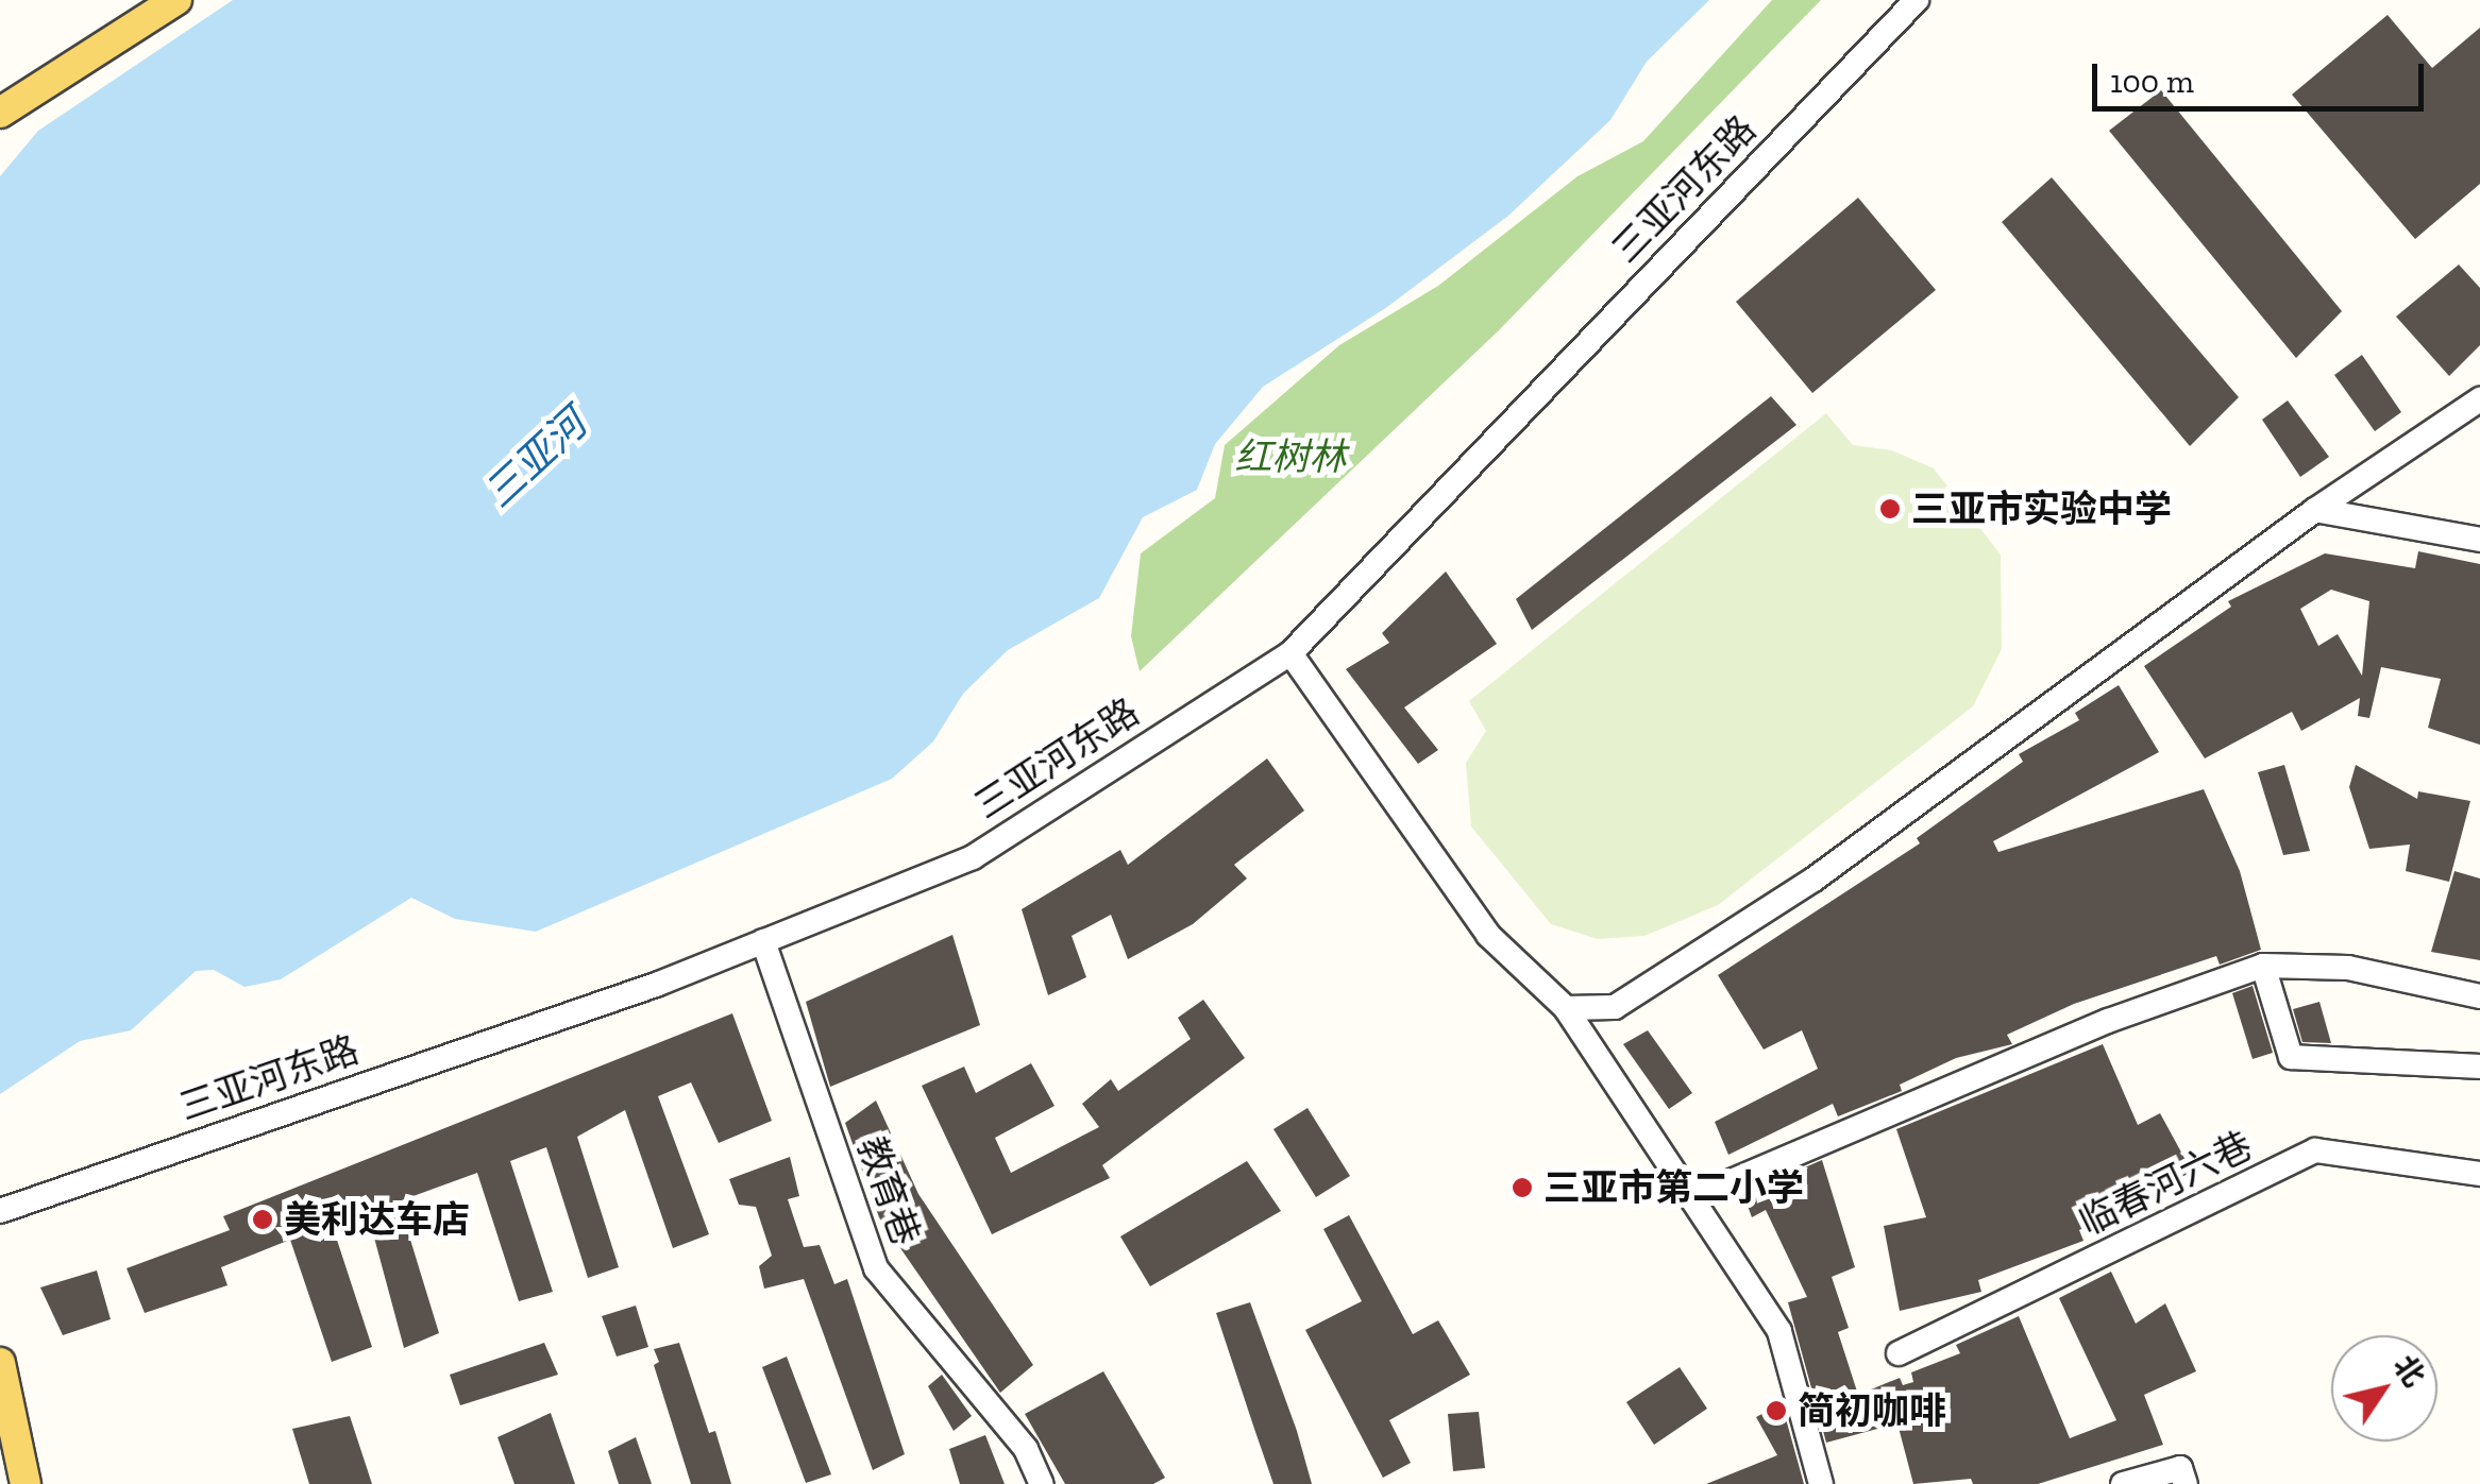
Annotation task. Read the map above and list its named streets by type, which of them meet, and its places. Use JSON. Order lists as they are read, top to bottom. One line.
{"streets":{"street":["三亚河东路","临春河六巷","教育巷"]},"crossings":[["三亚河东路","教育巷"]],"water":["三亚河"],"parks":["红树林"],"places":["三亚市实验中学","三亚市第二小学","美利达车店","简初咖啡"],"scale_bar":"100 m","north":"top right"}
